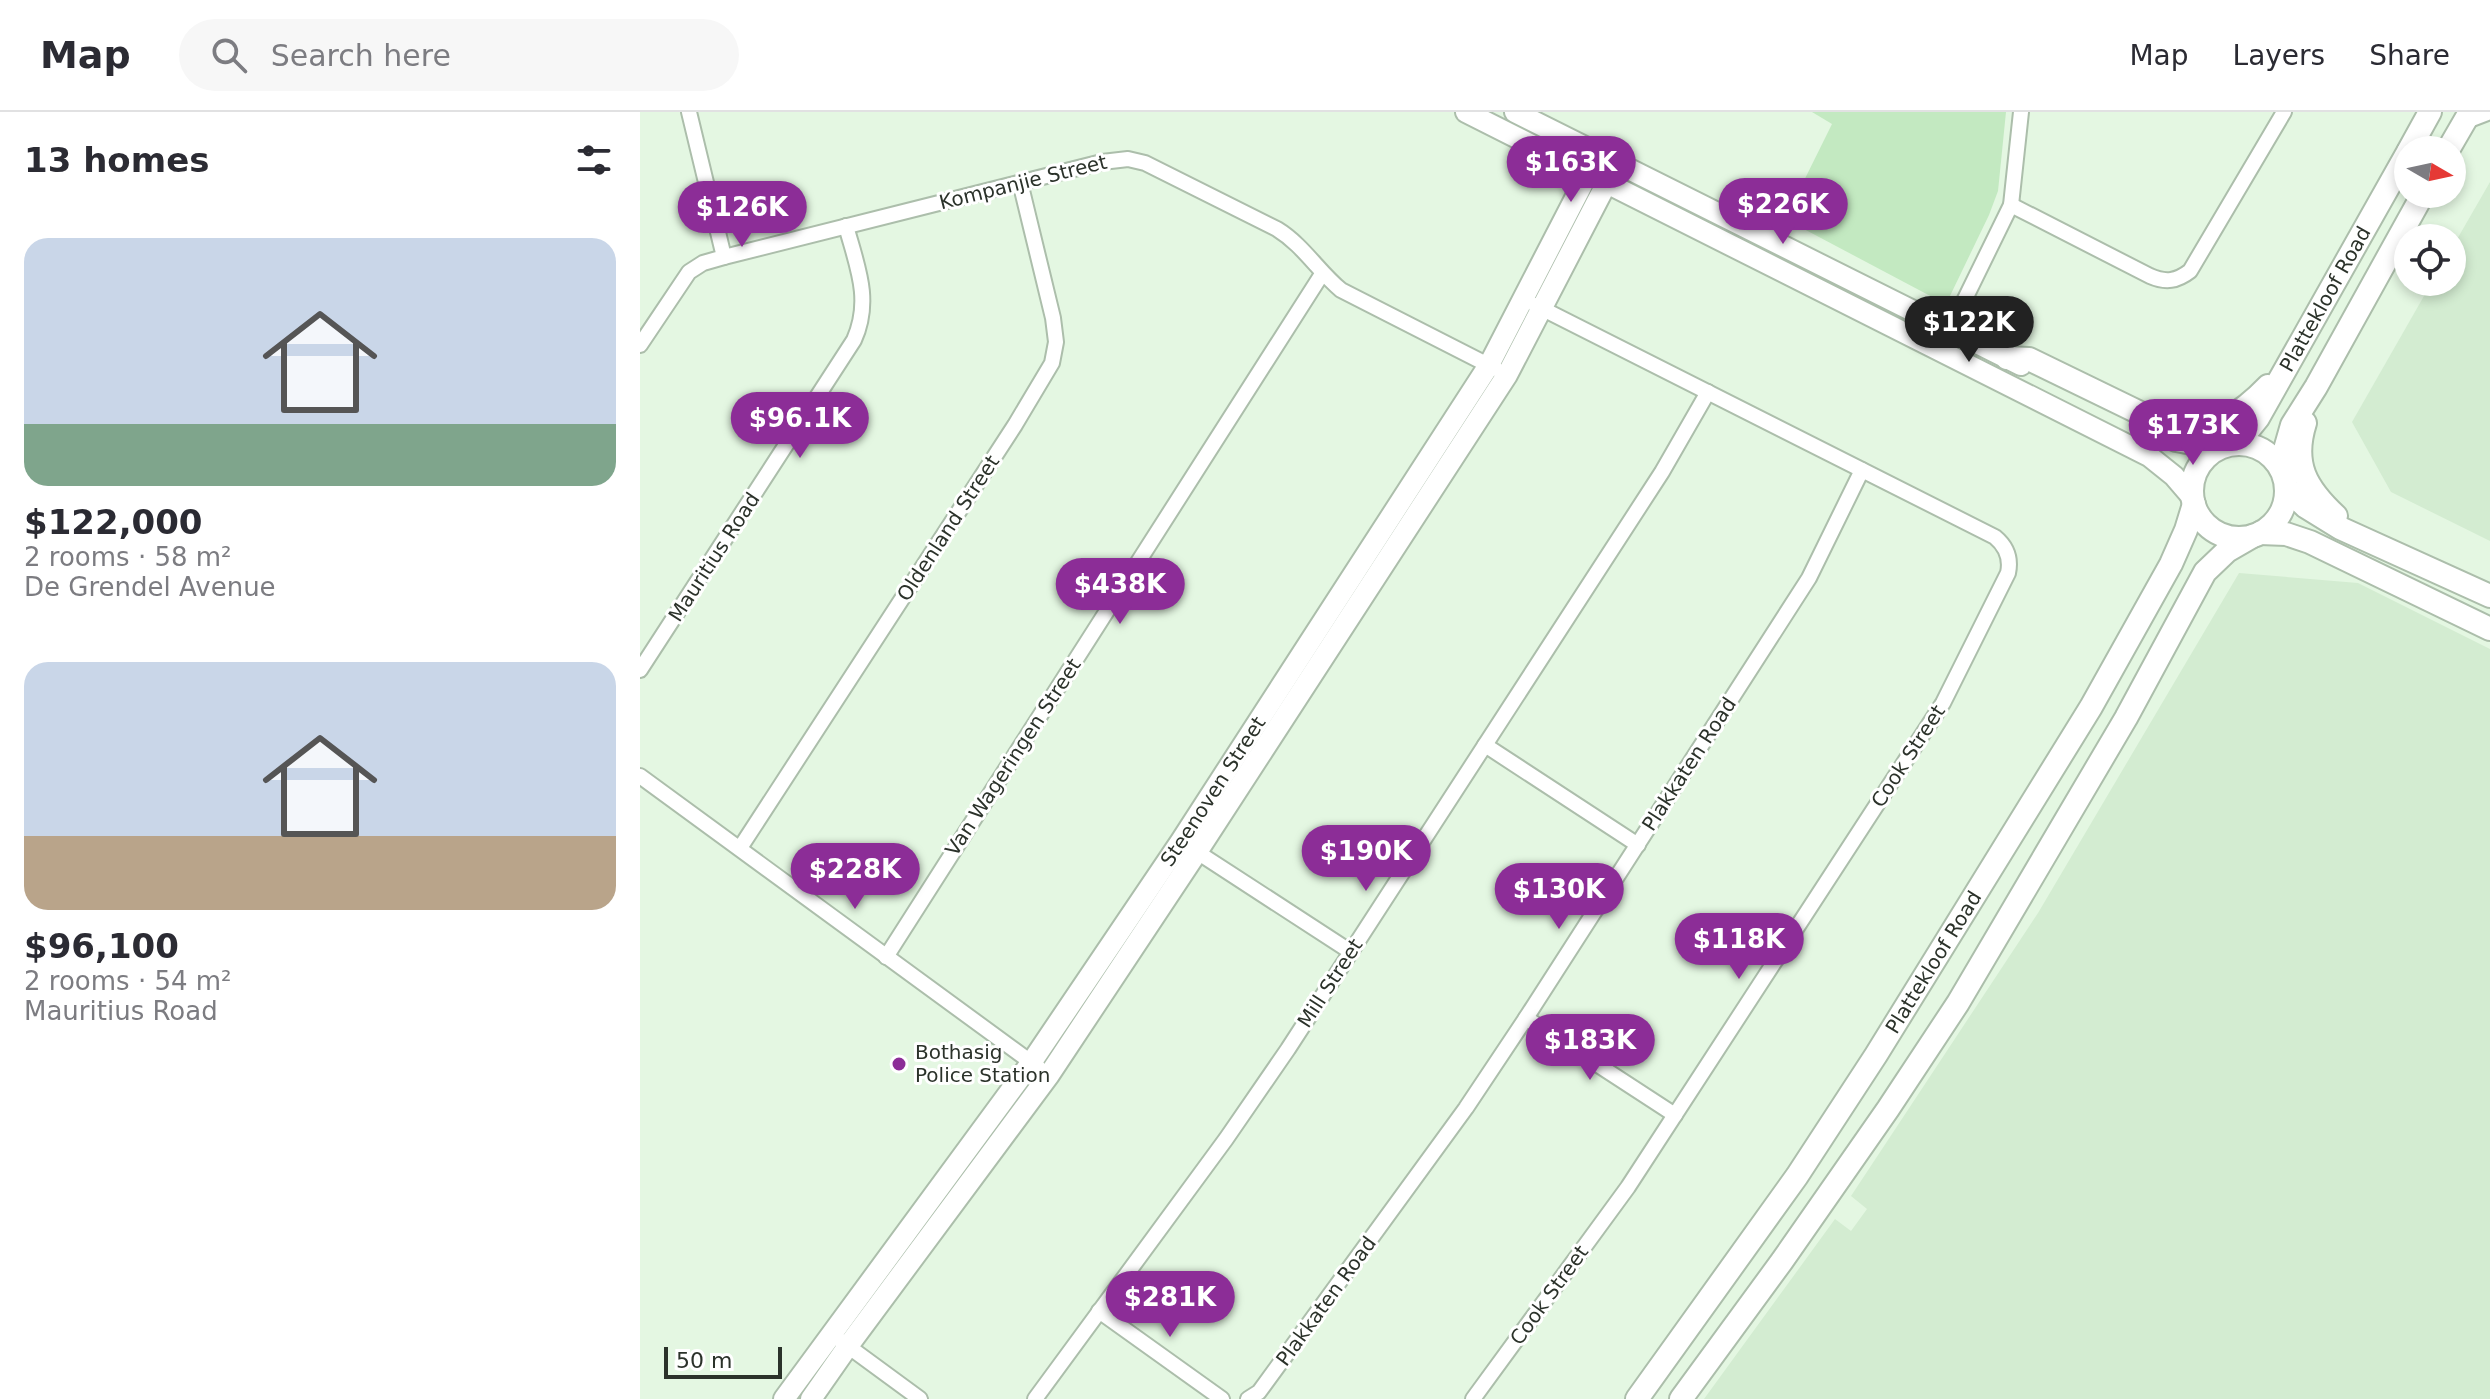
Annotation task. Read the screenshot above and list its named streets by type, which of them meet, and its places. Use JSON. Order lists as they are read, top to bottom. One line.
{"streets":{"main road":["Plattekloof Road"],"street":["Kompanjie Street","Oldenland Street","Mauritius Road","Cook Street","Van Wageringen Street","Plakkaten Road","Steenoven Street","Mill Street"]},"crossings":[["Kompanjie Street","Oldenland Street"],["Kompanjie Street","Mauritius Road"],["Kompanjie Street","Van Wageringen Street"],["Kompanjie Street","Steenoven Street"],["Cook Street","Plakkaten Road"],["Cook Street","Steenoven Street"],["Cook Street","Mill Street"]],"places":["Bothasig Police Station"],"scale_bar":"50 m","north":"right","page":{"header":"Map","search":"Search here","nav":["Map","Layers","Share"],"heading":"13 homes","price":["$163K","$226K","$126K","$122K","$96.1K","$173K","$438K","$190K","$228K","$130K","$118K","$183K","$281K"],"list":[{"name":"$122,000","note":"2 rooms · 58 m² · De Grendel Avenue"},{"name":"$96,100","note":"2 rooms · 54 m² · Mauritius Road"}],"scale":"50 m"}}
